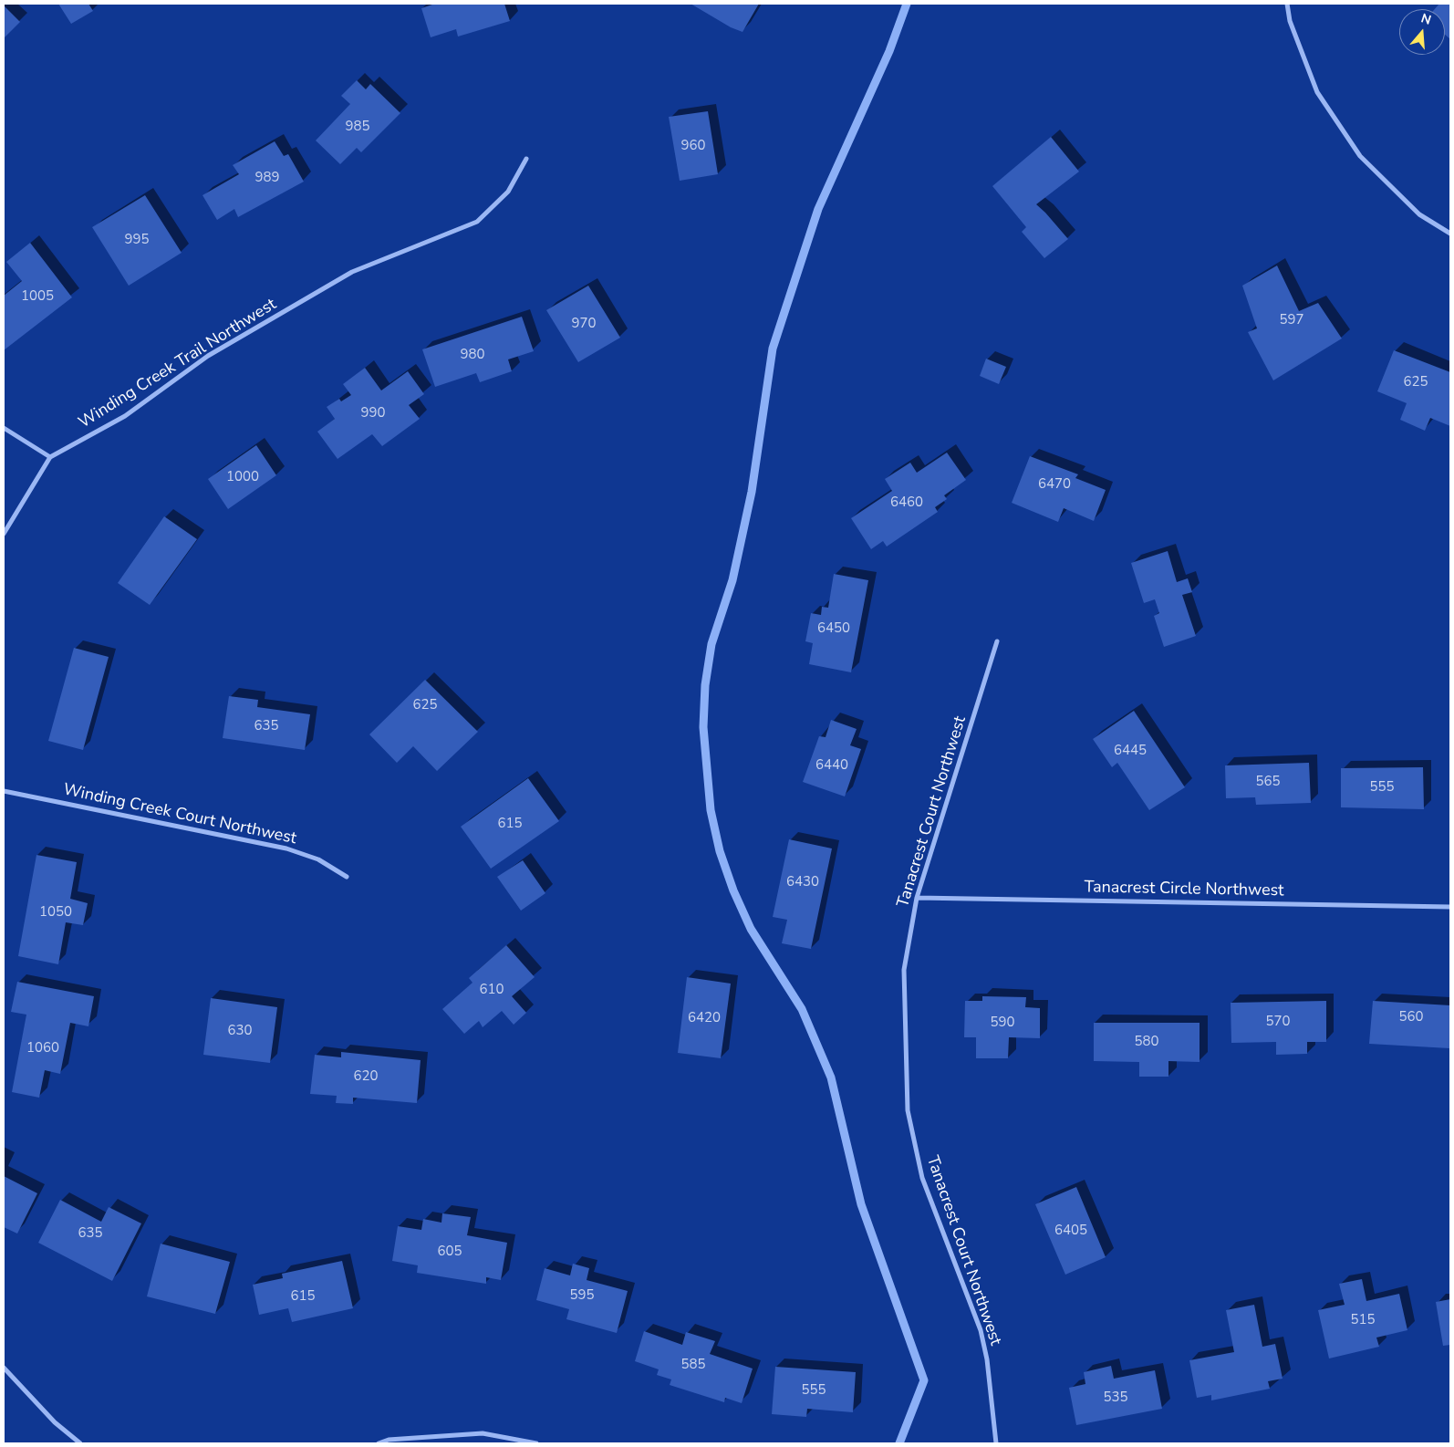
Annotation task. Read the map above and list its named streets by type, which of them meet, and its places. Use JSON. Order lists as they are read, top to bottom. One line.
{"streets":{"street":["Winding Creek Trail Northwest","Tanacrest Court Northwest","Winding Creek Court Northwest","Tanacrest Circle Northwest"]},"crossings":[["Tanacrest Court Northwest","Tanacrest Circle Northwest"]],"house_numbers":["985","960","989","995","1005","597","970","980","625","990","1000","6470","6460","6450","625","635","6445","6440","565","555","615","6430","1050","610","560","6420","570","590","630","580","1060","620","6405","635","605","595","615","515","585","555","535"],"north":"top"}
